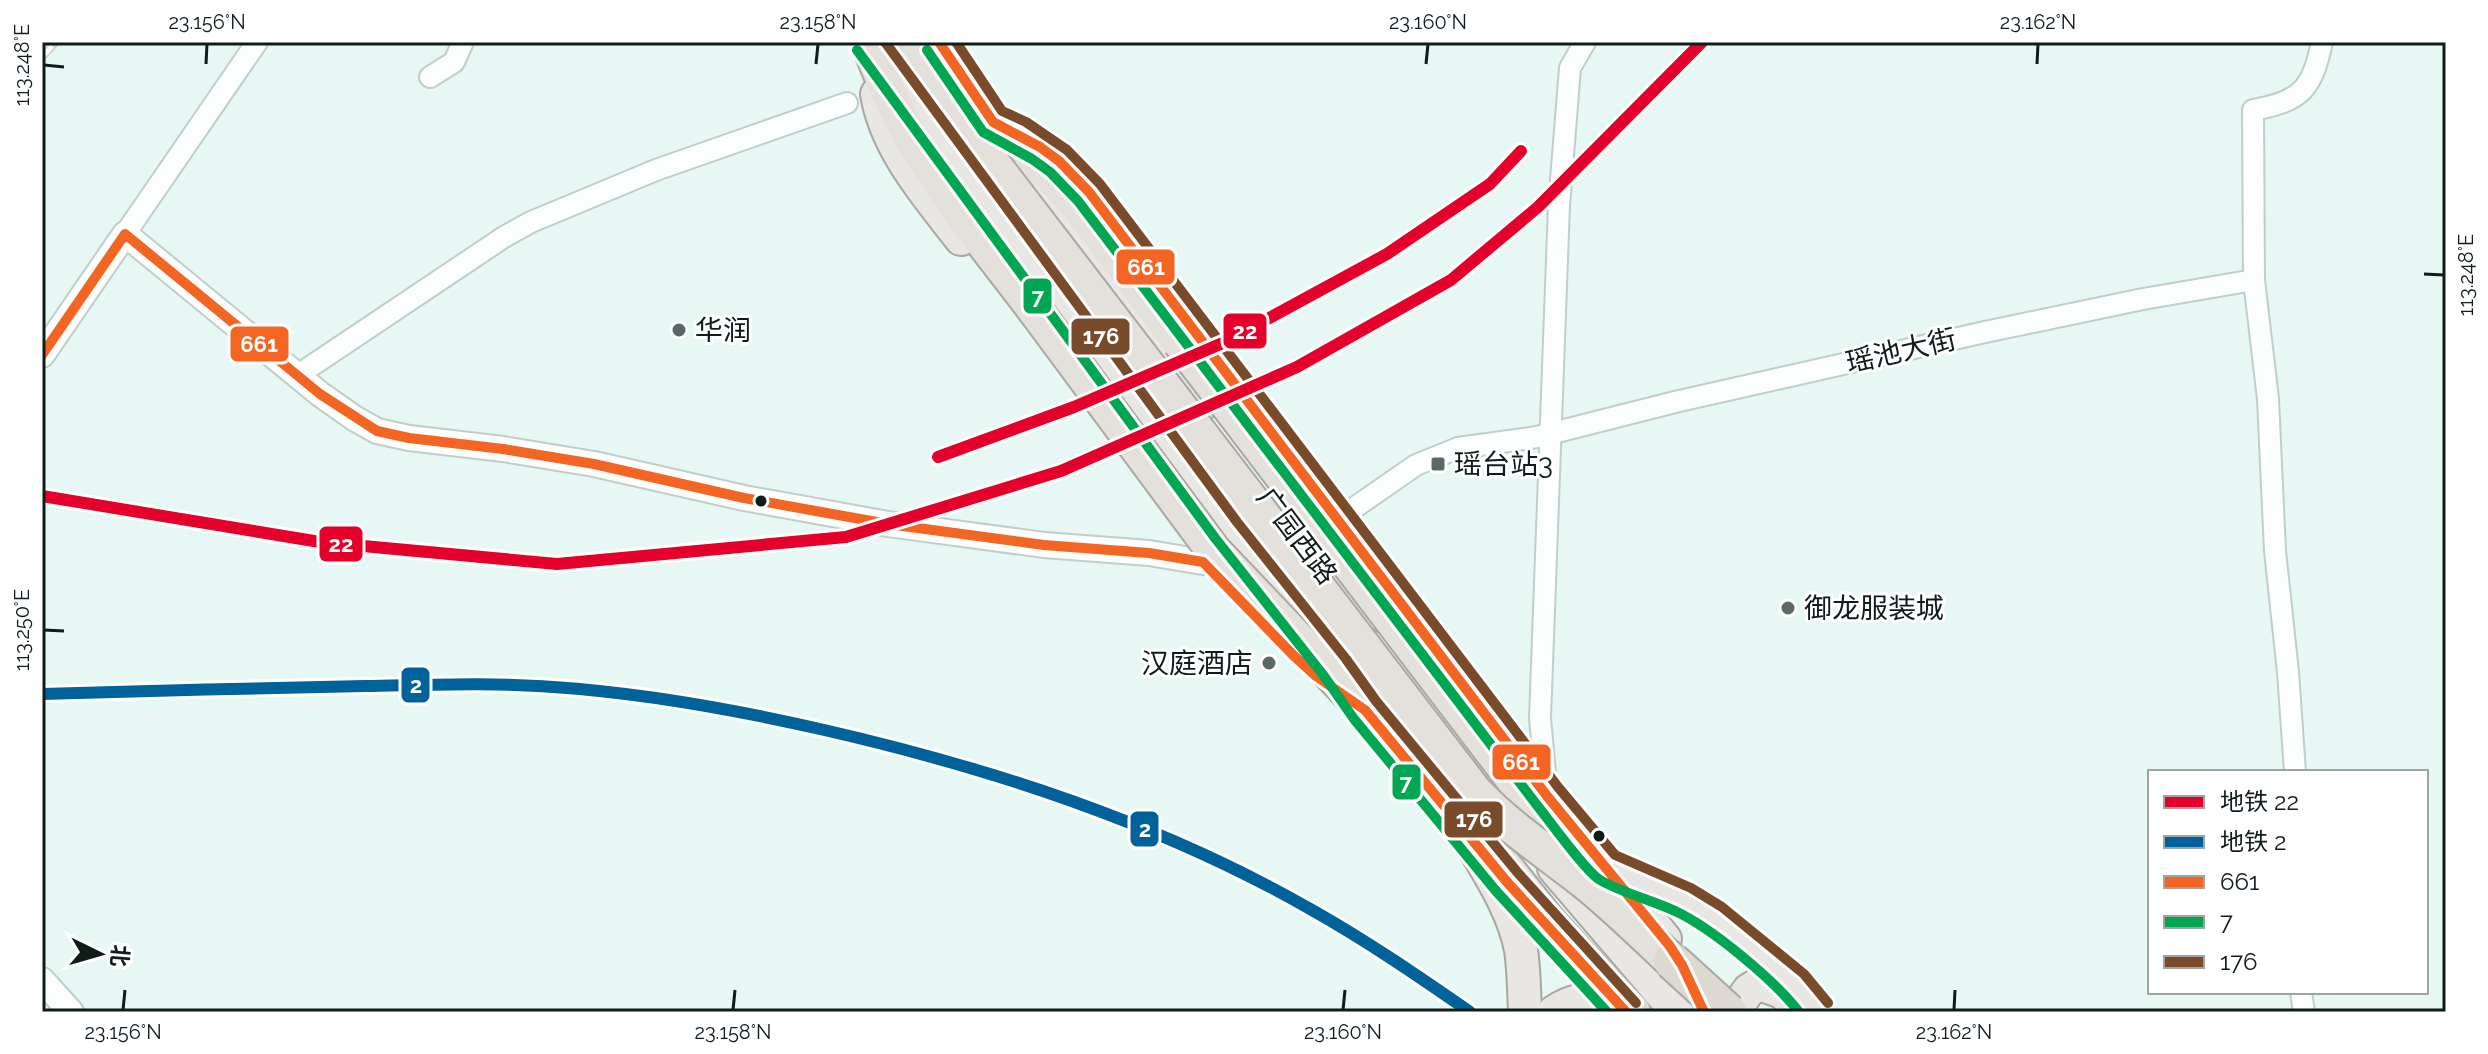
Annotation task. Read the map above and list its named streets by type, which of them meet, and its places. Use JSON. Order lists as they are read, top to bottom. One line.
{"streets":{"main road":["广园西路"],"street":["瑶池大街"]},"crossings":[["瑶池大街","广园西路"]],"places":{"other":["华润","御龙服装城","汉庭酒店"],"transit":["瑶台站3"]},"lines":["metro line 22","transit line 661","transit line 176","transit line 7","metro line 2"],"legend":["地铁 22","地铁 2","661","7","176"],"north":"right","coordinates":["23.156°N","23.158°N","23.160°N","23.162°N","113.248°E","113.250°E"]}
